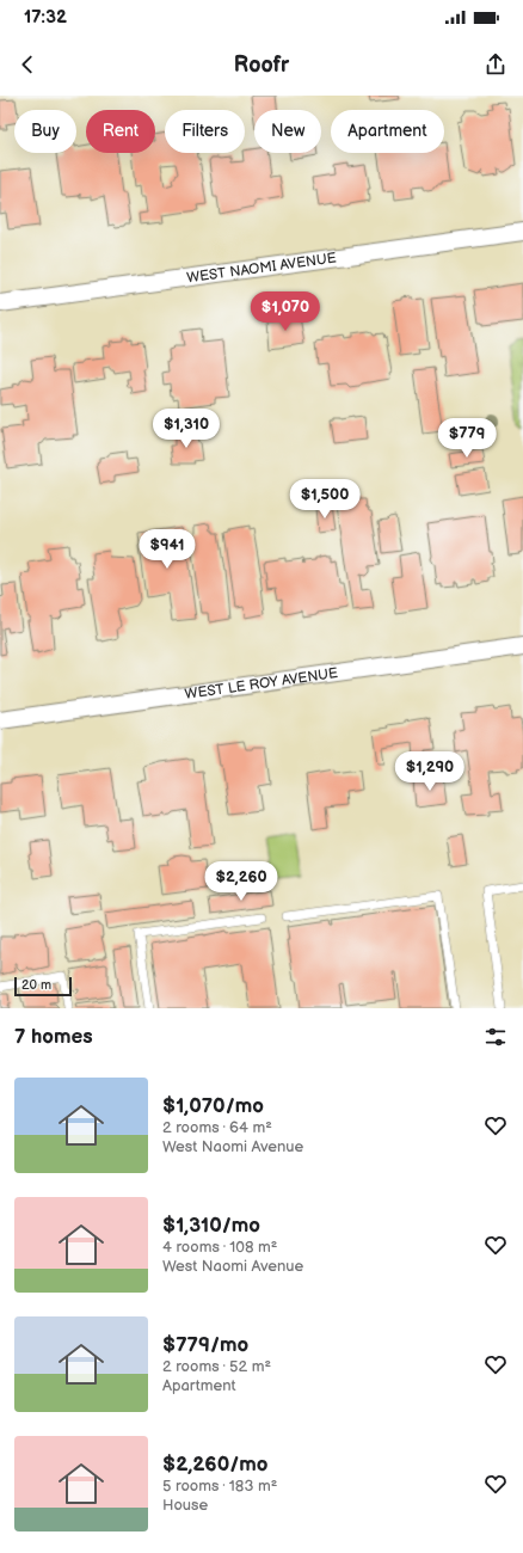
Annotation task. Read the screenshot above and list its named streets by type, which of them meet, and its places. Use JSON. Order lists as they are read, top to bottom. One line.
{"streets":{"street":["WEST NAOMI AVENUE","WEST LE ROY AVENUE"]},"scale_bar":"20 m","page":{"status":"17:32","header":"Roofr","chip":["Buy","Rent","Filters","New","Apartment"],"price":["$1,070","$1,310","$779","$1,500","$941","$1,290","$2,260"],"scale":"20 m","heading":"7 homes","list":[{"name":"$1,070/mo","note":"2 rooms · 64 m² · West Naomi Avenue"},{"name":"$1,310/mo","note":"4 rooms · 108 m² · West Naomi Avenue"},{"name":"$779/mo","note":"2 rooms · 52 m² · Apartment"},{"name":"$2,260/mo","note":"5 rooms · 183 m² · House"}]}}
